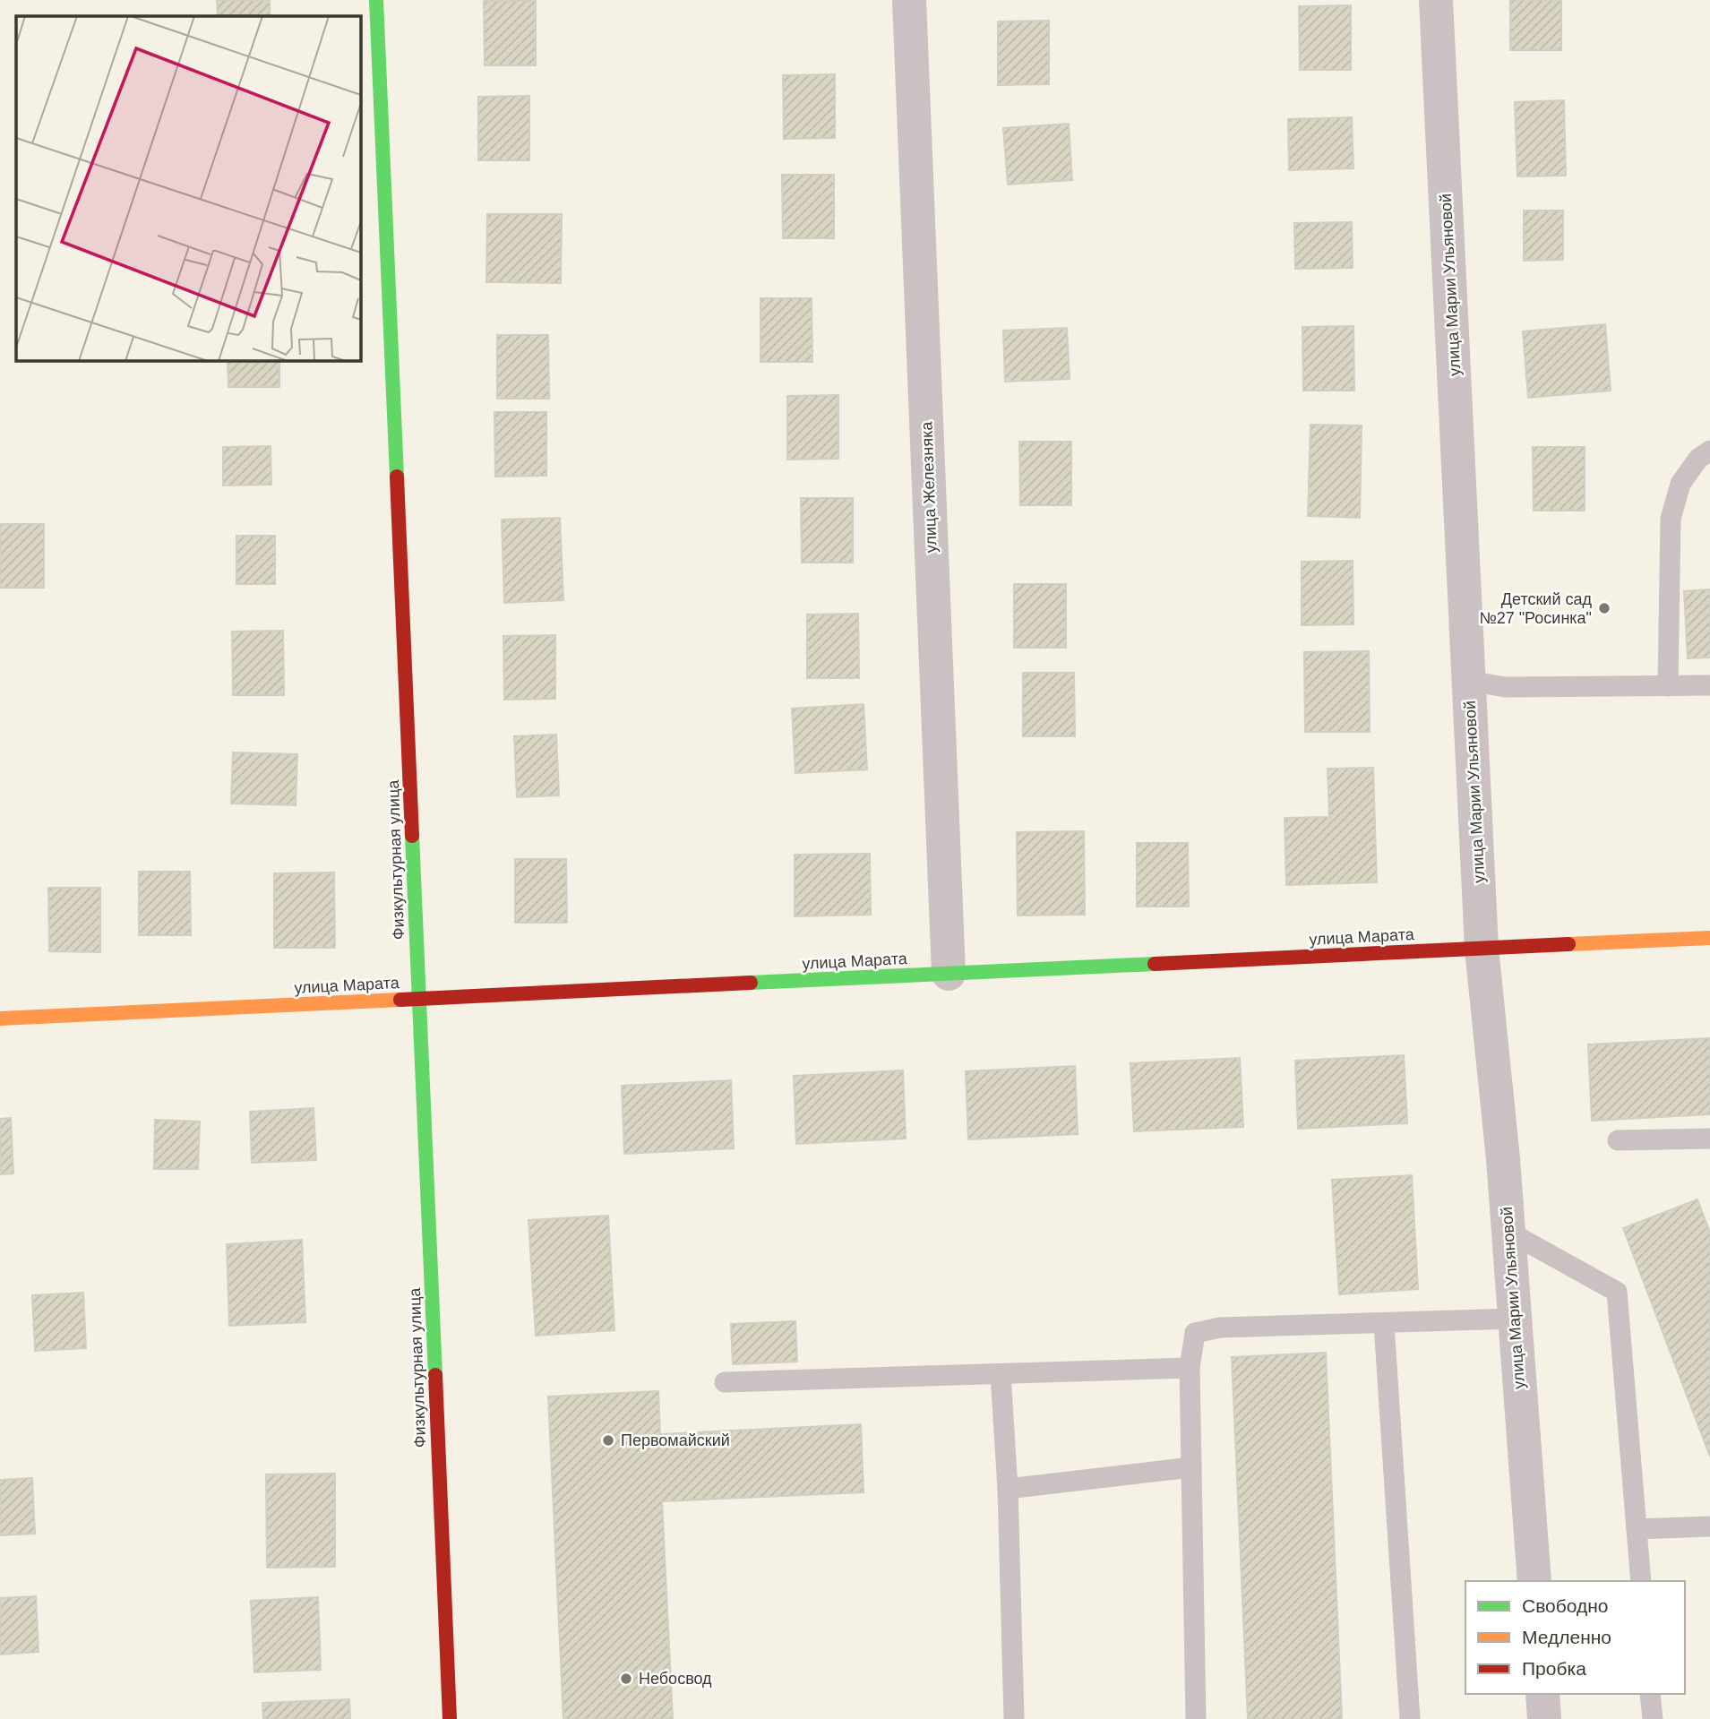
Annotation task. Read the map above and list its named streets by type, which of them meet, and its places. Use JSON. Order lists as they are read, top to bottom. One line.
{"streets":{"street":["улица Марии Ульяновой","улица Железняка","Физкультурная улица","улица Марата"]},"crossings":[["улица Марии Ульяновой","улица Марата"],["улица Железняка","улица Марата"],["Физкультурная улица","улица Марата"]],"places":["Детский сад №27 \"Росинка\"","Первомайский","Небосвод"],"legend":["Свободно","Медленно","Пробка"]}
